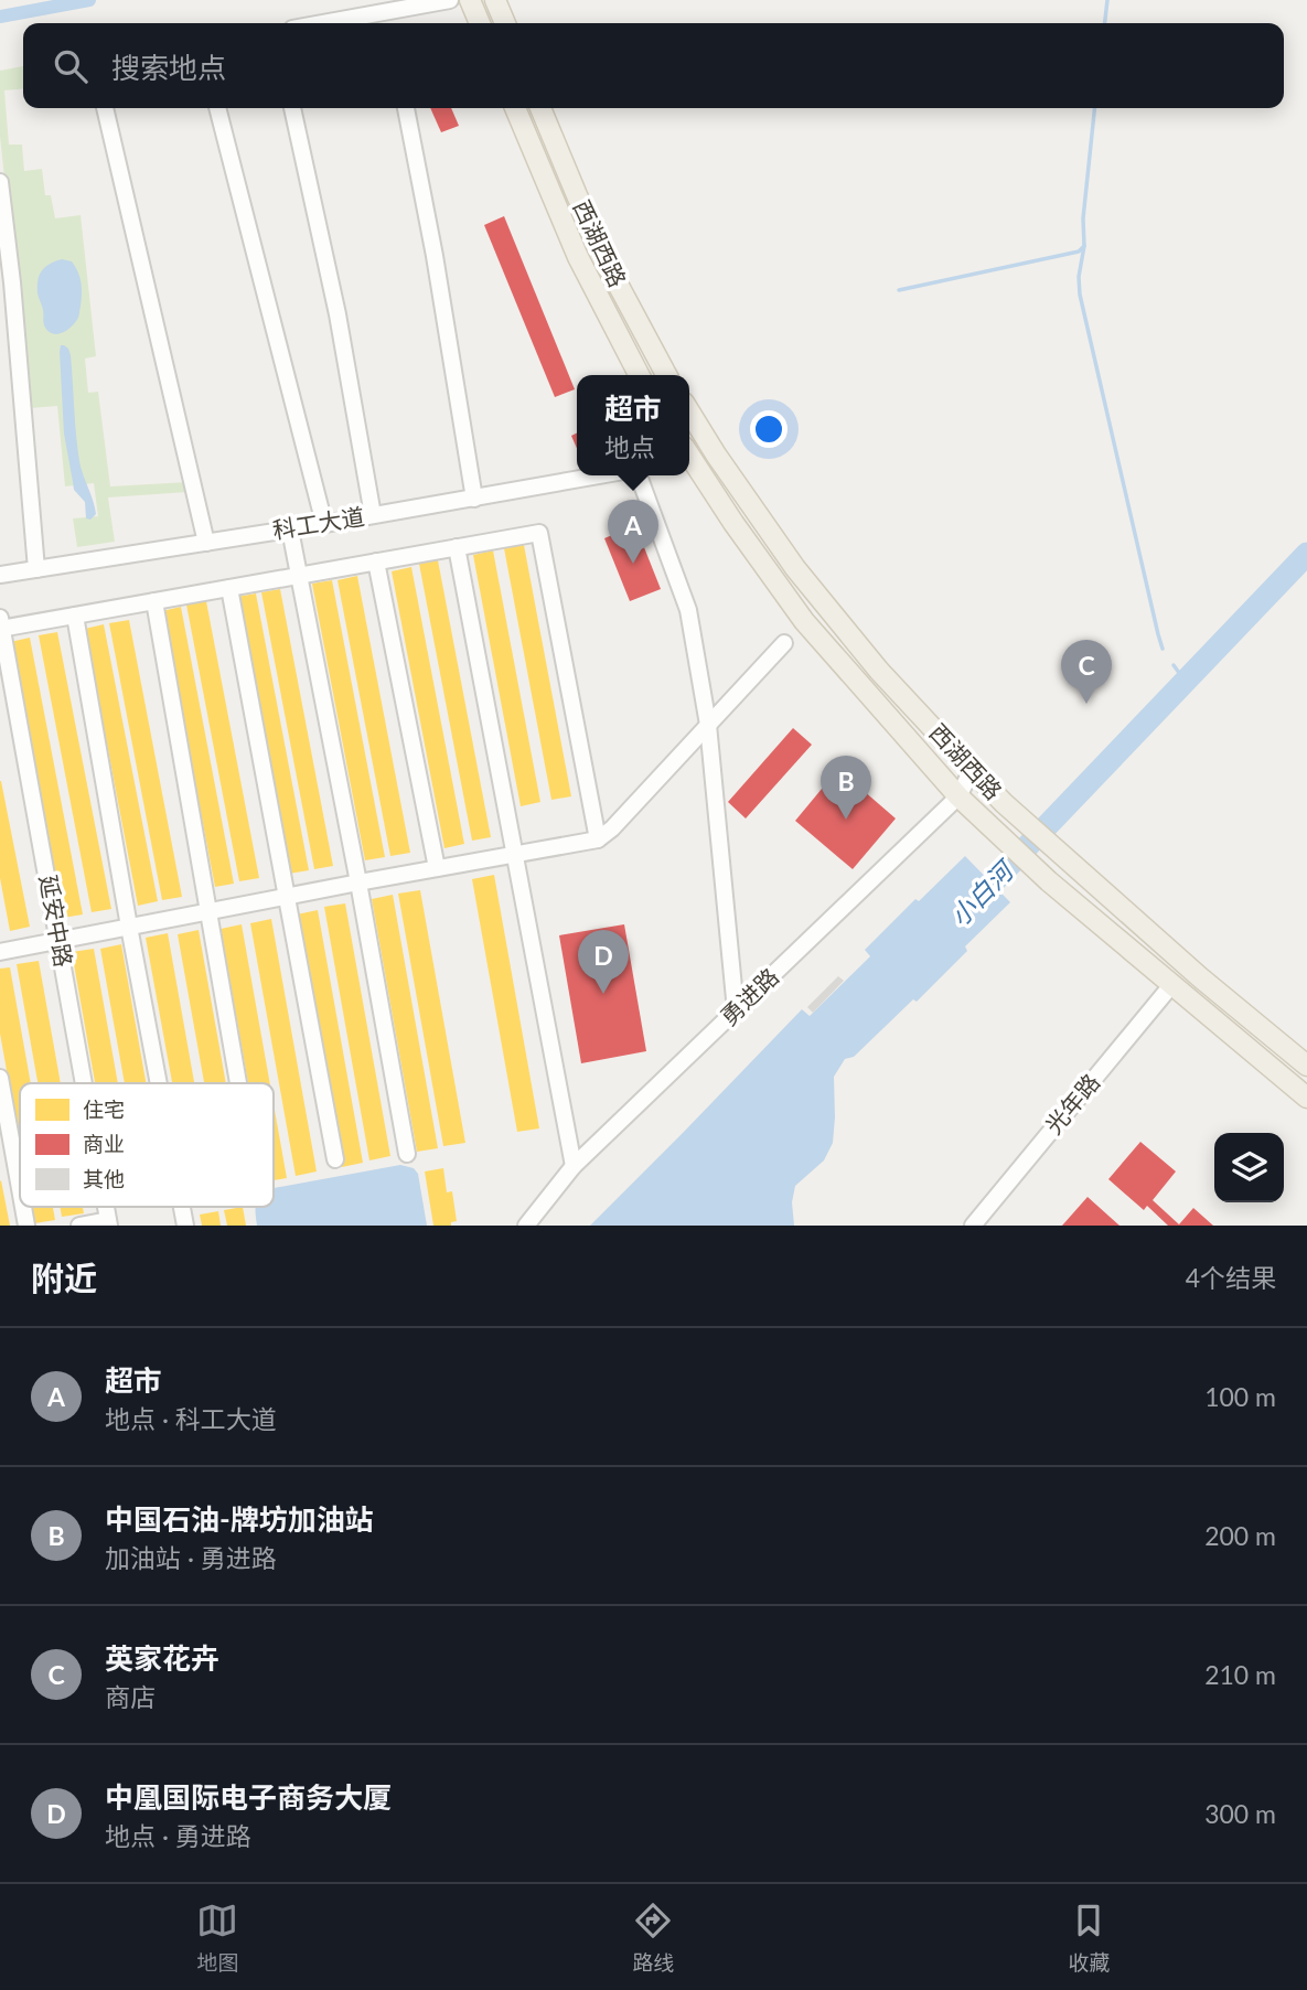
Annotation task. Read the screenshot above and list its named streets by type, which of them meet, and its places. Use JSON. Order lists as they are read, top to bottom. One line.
{"streets":{"main road":["西湖西路"],"street":["科工大道","延安中路","勇进路","光年路"]},"crossings":[["西湖西路","勇进路"],["西湖西路","光年路"]],"water":["小白河"],"legend":["住宅","商业","其他"],"page":{"search":"搜索地点","popup":["超市","地点"],"pins":["A","C","B","D"],"heading":["附近","4个结果"],"list":[{"mark":"A","name":"超市","note":"地点 · 科工大道","value":"100 m"},{"mark":"B","name":"中国石油-牌坊加油站","note":"加油站 · 勇进路","value":"200 m"},{"mark":"C","name":"英家花卉","note":"商店","value":"210 m"},{"mark":"D","name":"中凰国际电子商务大厦","note":"地点 · 勇进路","value":"300 m"}],"nav":["地图","路线","收藏"]}}
